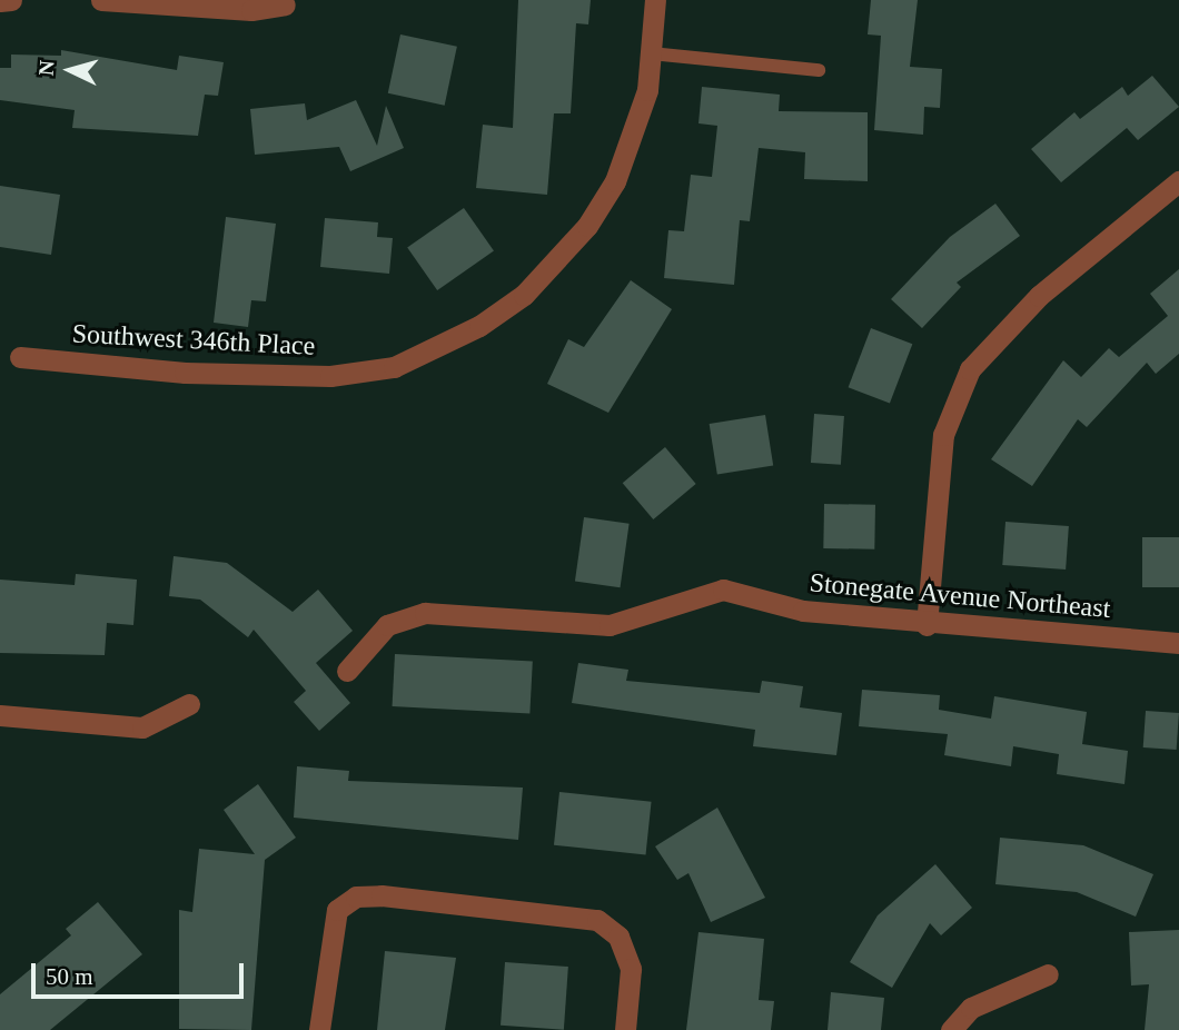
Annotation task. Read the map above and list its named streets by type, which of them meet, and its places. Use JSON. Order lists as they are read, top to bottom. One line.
{"streets":{"street":["Southwest 346th Place","Stonegate Avenue Northeast"]},"scale_bar":"50 m","north":"left"}
